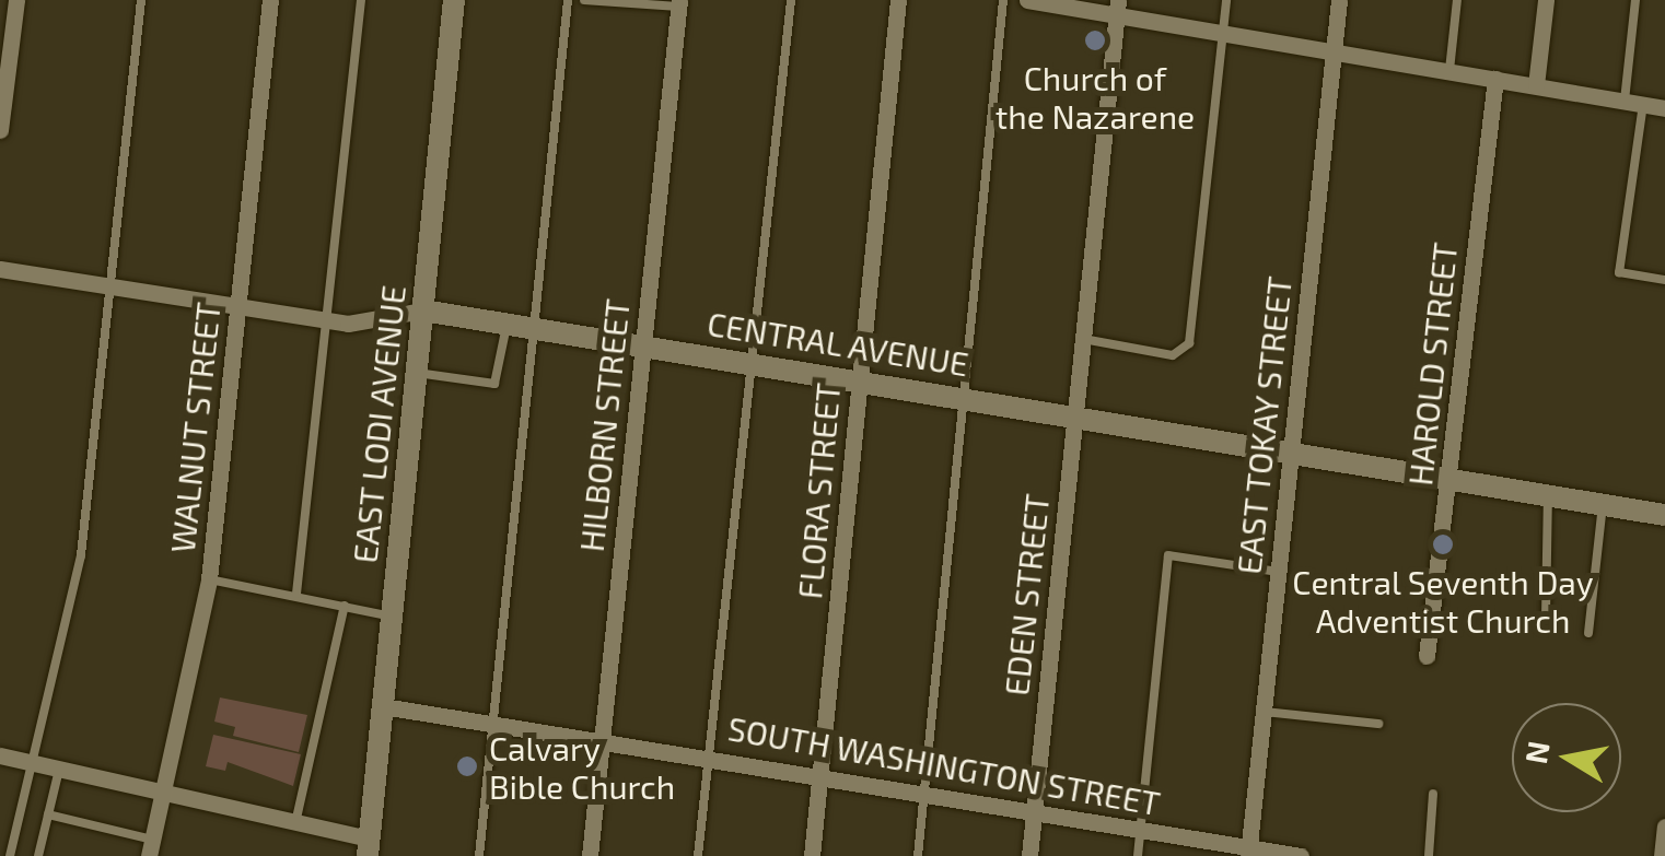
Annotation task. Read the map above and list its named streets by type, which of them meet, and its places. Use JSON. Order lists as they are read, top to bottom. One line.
{"streets":{"street":["CENTRAL AVENUE","HAROLD STREET","EAST LODI AVENUE","HILBORN STREET","EAST TOKAY STREET","WALNUT STREET","FLORA STREET","EDEN STREET","SOUTH WASHINGTON STREET"]},"crossings":[["CENTRAL AVENUE","HAROLD STREET"],["CENTRAL AVENUE","EAST LODI AVENUE"],["CENTRAL AVENUE","HILBORN STREET"],["CENTRAL AVENUE","EAST TOKAY STREET"],["CENTRAL AVENUE","WALNUT STREET"],["CENTRAL AVENUE","FLORA STREET"],["CENTRAL AVENUE","EDEN STREET"],["EAST LODI AVENUE","SOUTH WASHINGTON STREET"],["HILBORN STREET","SOUTH WASHINGTON STREET"],["EAST TOKAY STREET","SOUTH WASHINGTON STREET"],["FLORA STREET","SOUTH WASHINGTON STREET"],["EDEN STREET","SOUTH WASHINGTON STREET"]],"places":["Church of the Nazarene","Central Seventh Day Adventist Church","Calvary Bible Church"],"north":"left"}
